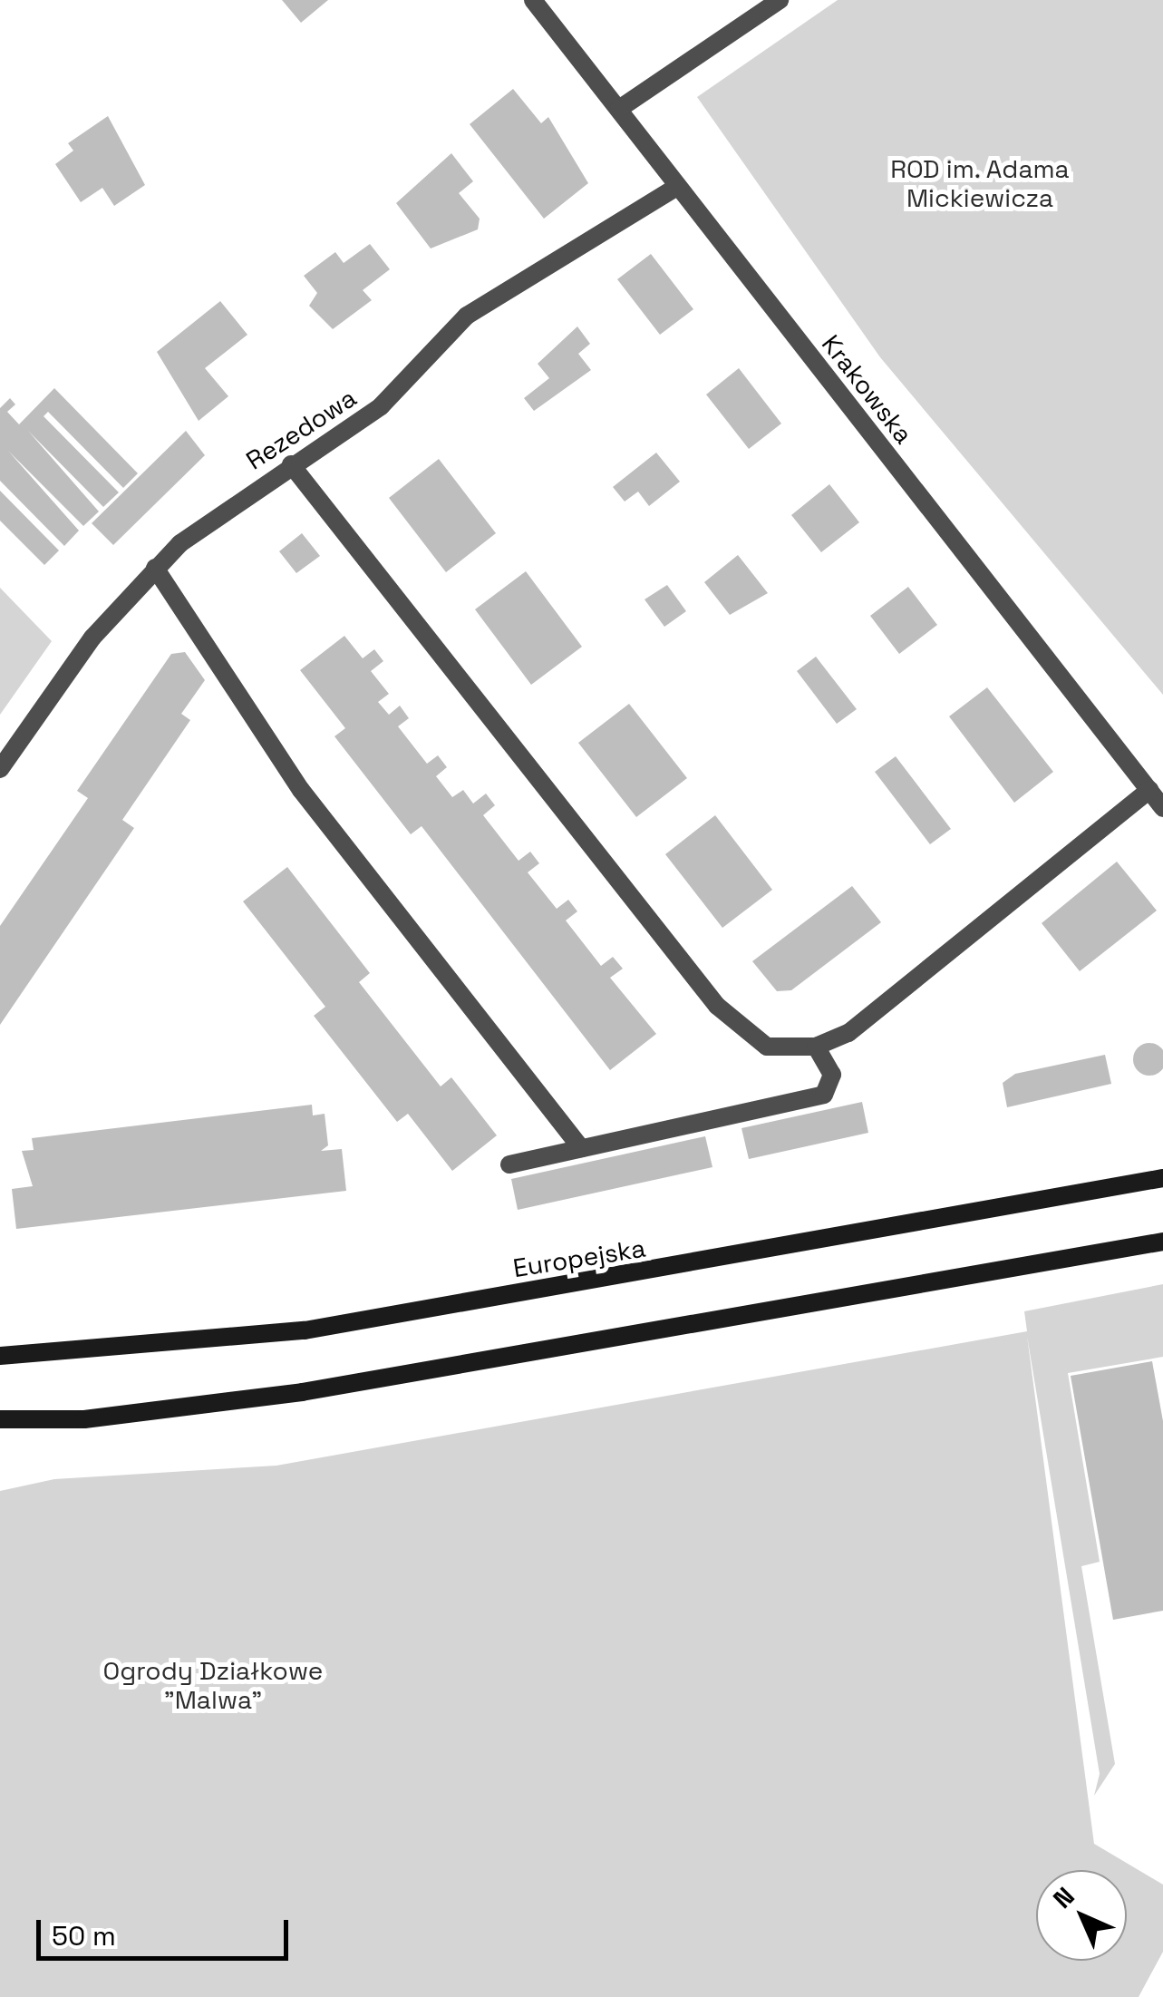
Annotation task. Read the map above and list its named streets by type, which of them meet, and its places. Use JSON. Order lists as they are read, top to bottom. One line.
{"streets":{"main road":["Europejska"],"street":["Krakowska","Rezedowa"]},"crossings":[["Krakowska","Rezedowa"]],"parks":["ROD im. Adama Mickiewicza","Ogrody Działkowe \"Malwa\""],"scale_bar":"50 m","north":"top left"}
